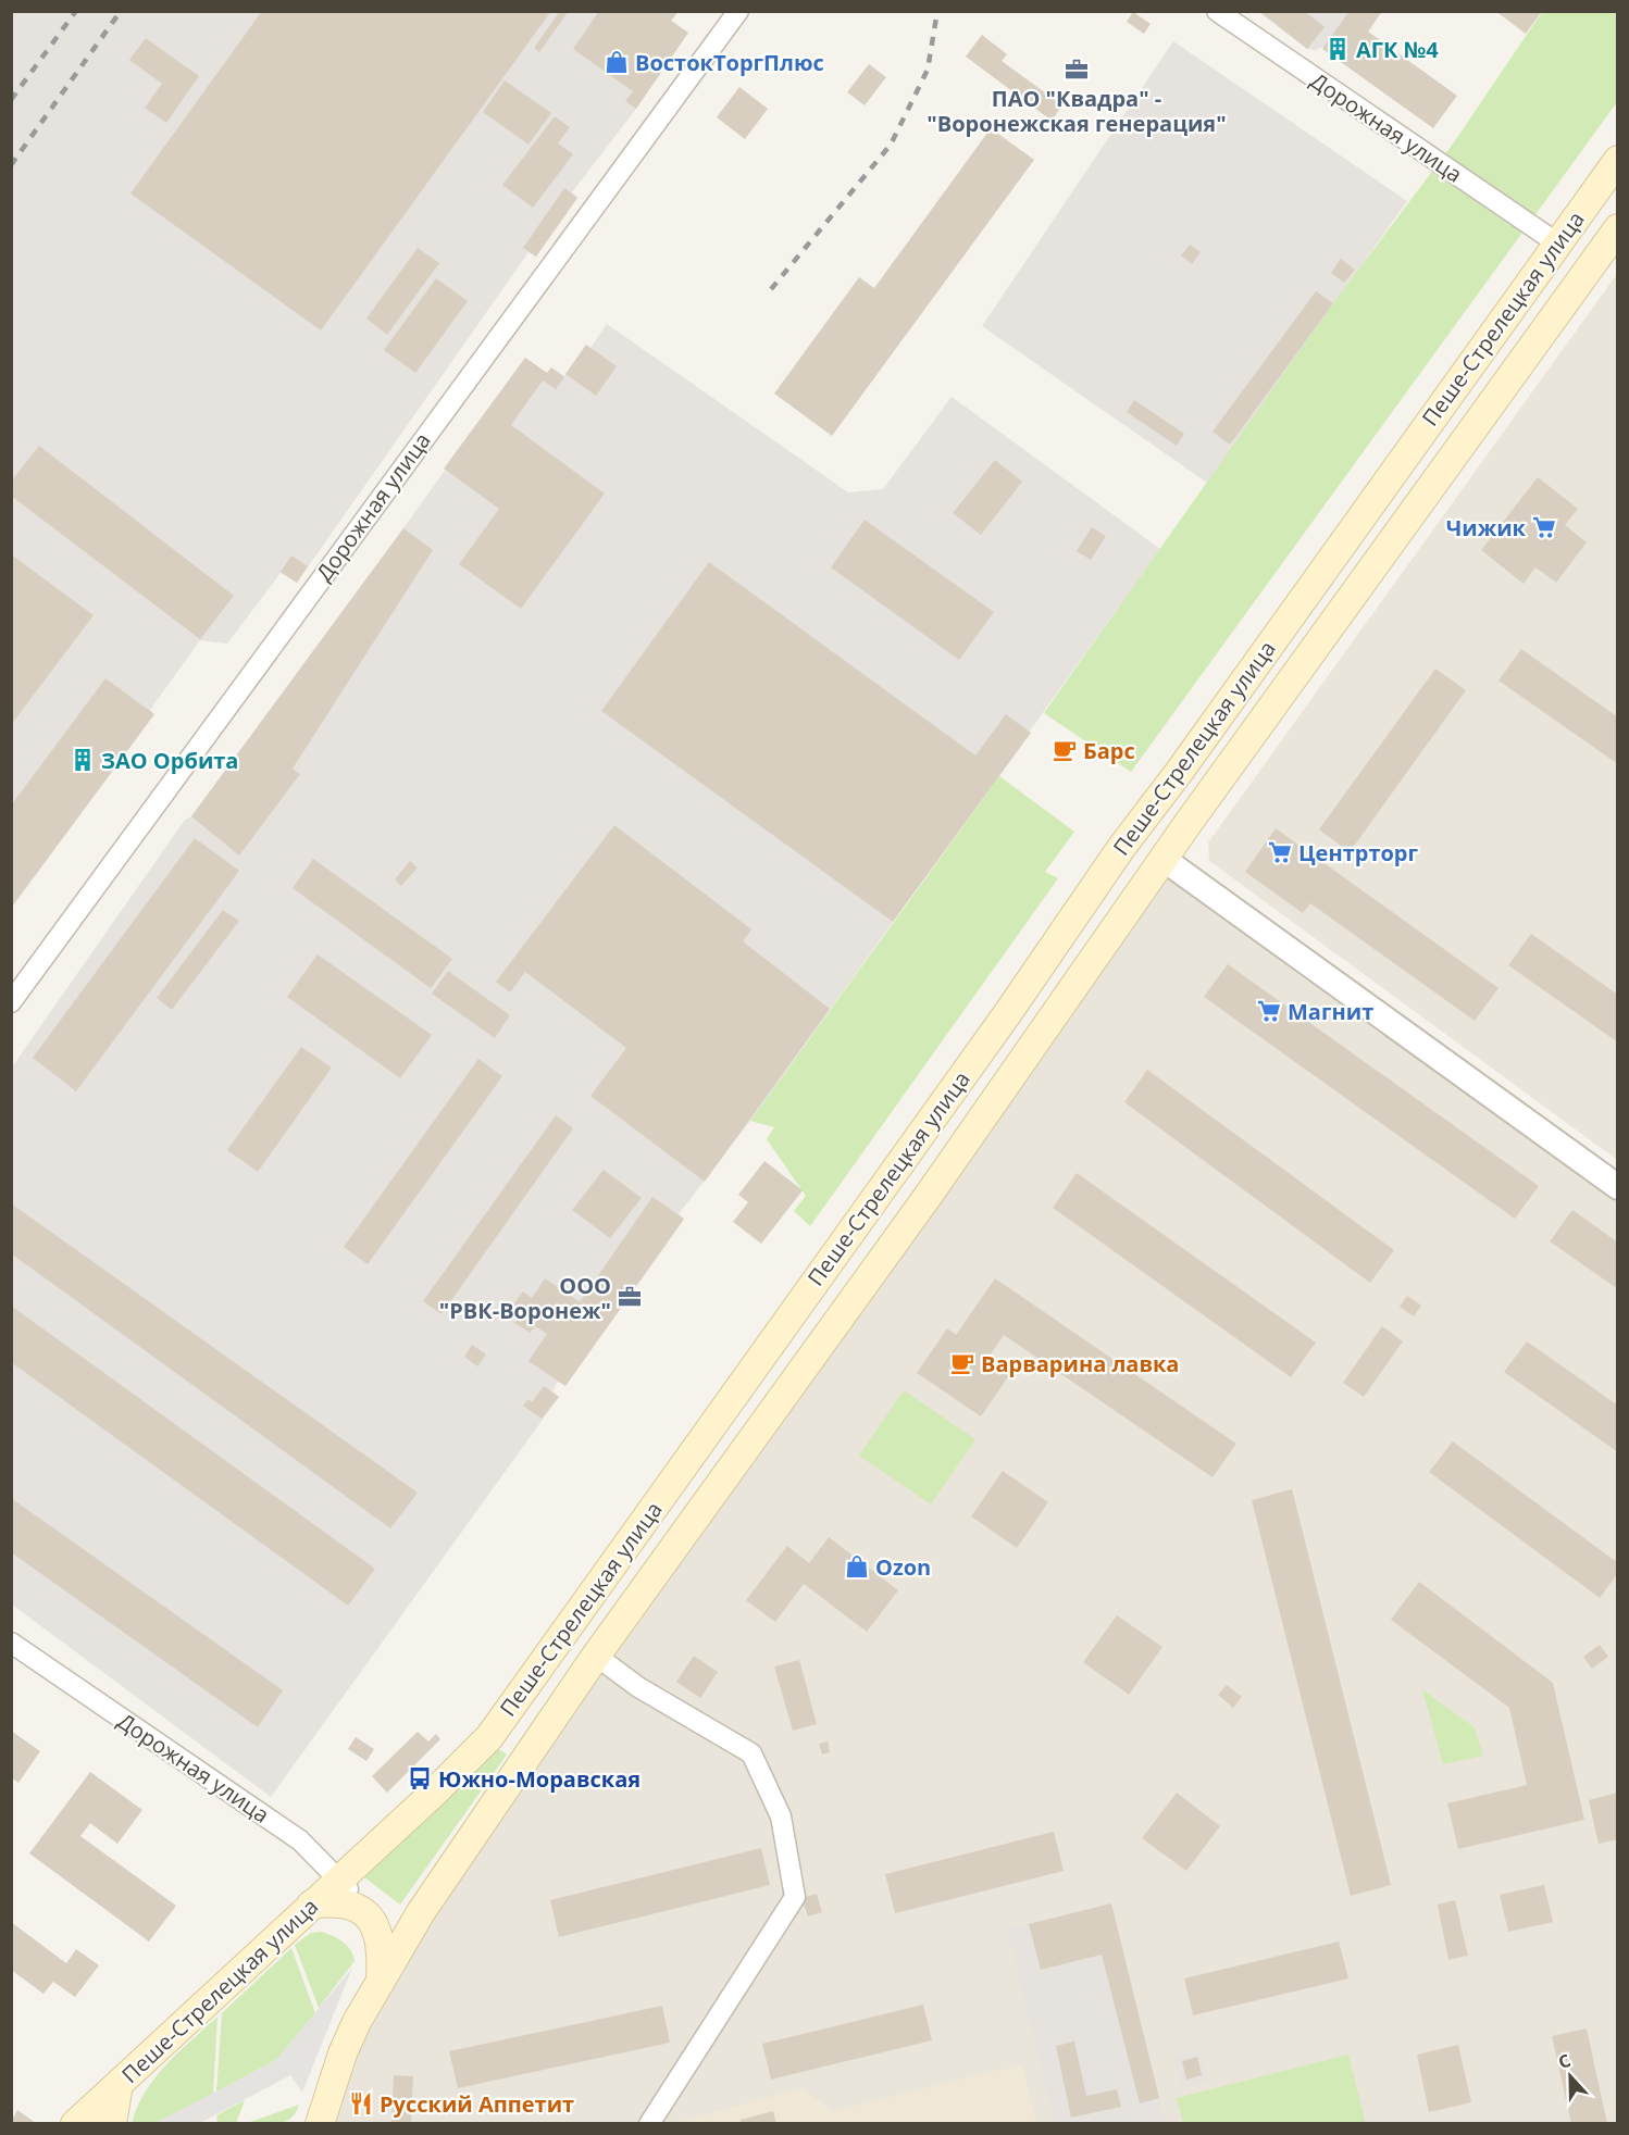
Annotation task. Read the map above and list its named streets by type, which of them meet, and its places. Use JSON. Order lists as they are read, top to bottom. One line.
{"streets":{"main road":["Пеше-Стрелецкая улица"],"street":["Дорожная улица"]},"crossings":[["Дорожная улица","Пеше-Стрелецкая улица"]],"places":{"building":["АГК №4","ЗАО Орбита"],"shop":["ВостокТоргПлюс","Ozon"],"office":["ПАО \"Квадра\" - \"Воронежская генерация\"","ООО \"РВК-Воронеж\""],"supermarket":["Чижик","Центрторг","Магнит"],"cafe":["Барс","Варварина лавка"],"bus stop":["Южно-Моравская"],"restaurant":["Русский Аппетит"]},"north":"top"}
